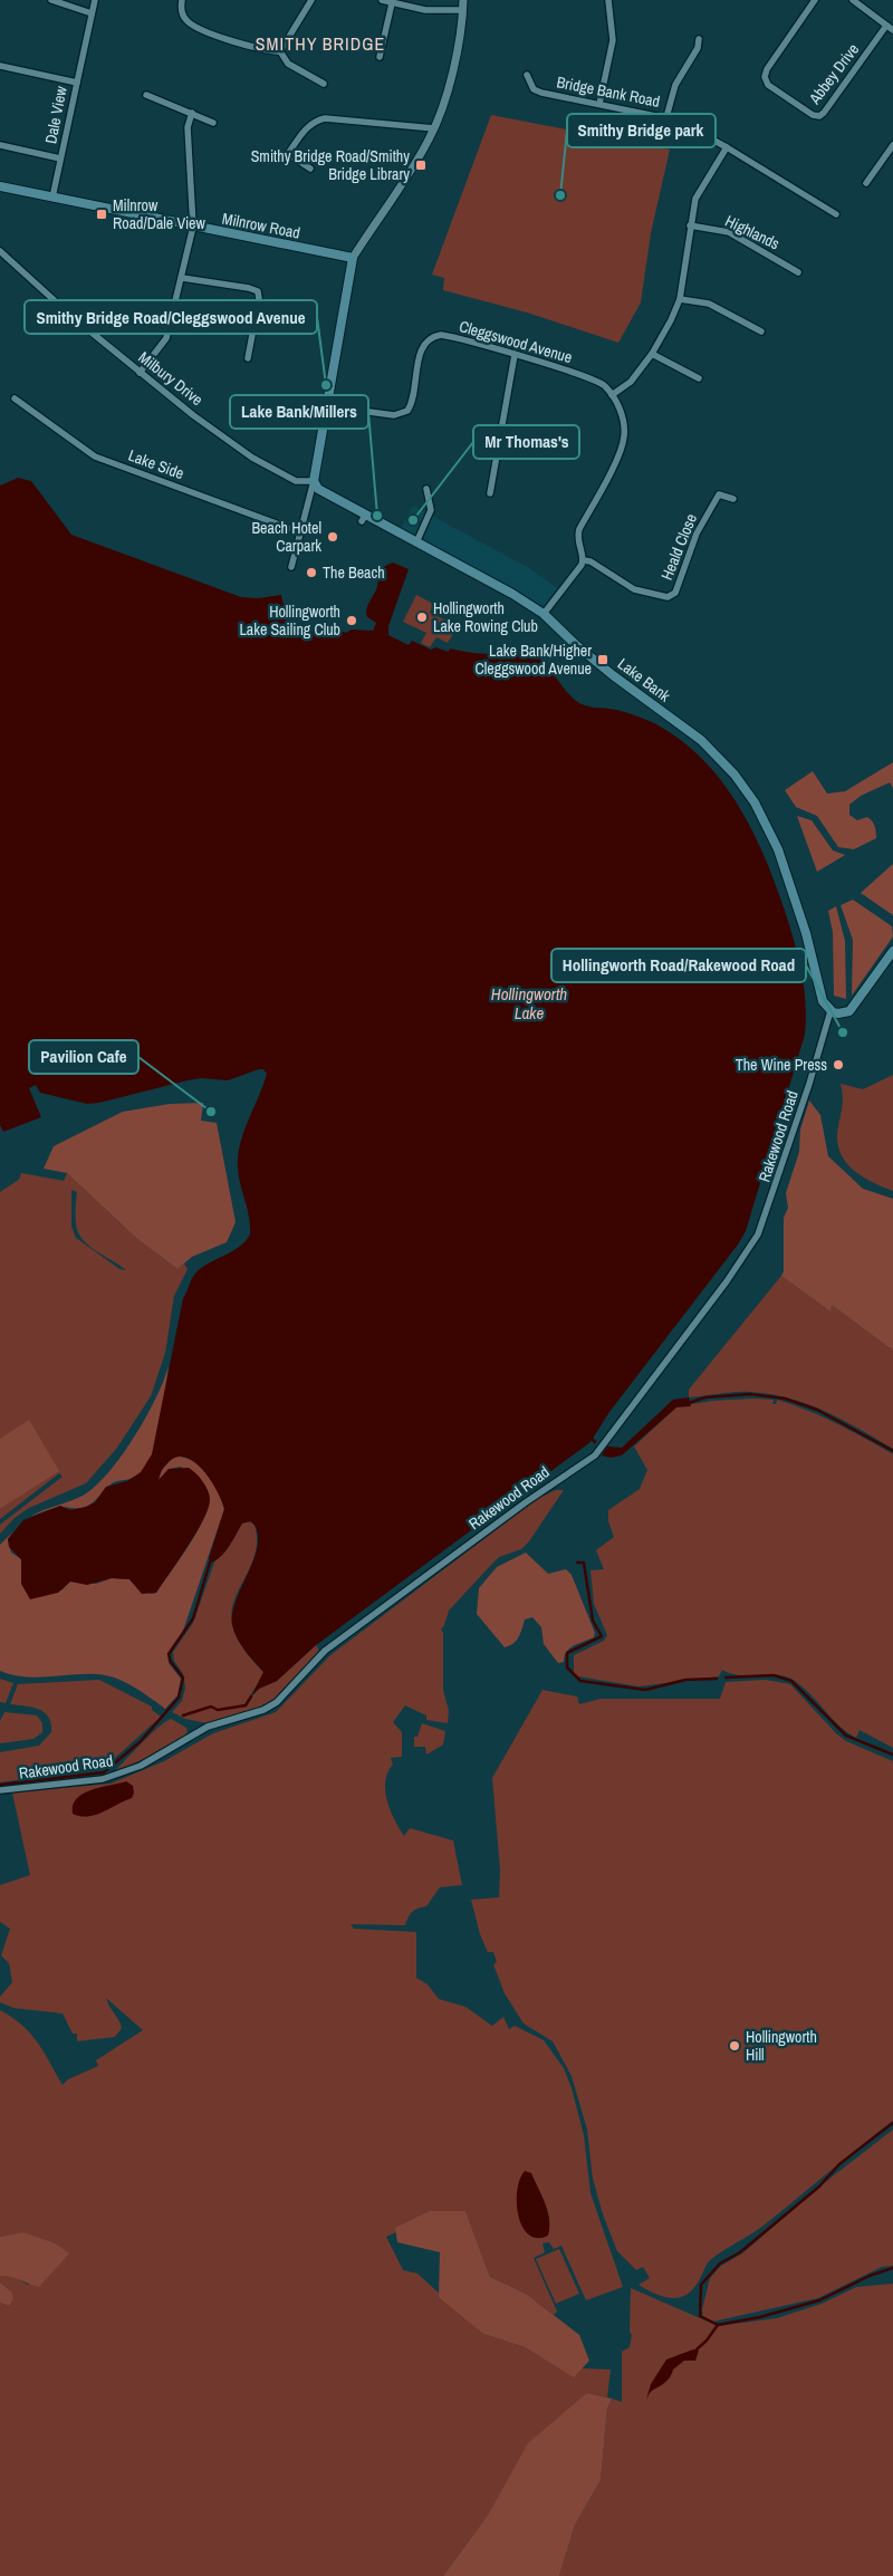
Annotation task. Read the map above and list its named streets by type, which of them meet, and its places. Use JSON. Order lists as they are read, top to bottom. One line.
{"streets":{"main road":["Milnrow Road","Lake Bank"],"street":["Abbey Drive","Bridge Bank Road","Dale View","Highlands","Cleggswood Avenue","Milbury Drive","Lake Side","Heald Close","Rakewood Road"]},"crossings":[["Dale View","Milnrow Road"],["Milbury Drive","Lake Bank"],["Lake Bank","Rakewood Road"]],"districts":["SMITHY BRIDGE"],"water":["Hollingworth Lake"],"places":{"transit":["Smithy Bridge Road/Smithy Bridge Library","Milnrow Road/Dale View","Lake Bank/Higher Cleggswood Avenue"],"other":["Smithy Bridge park","Smithy Bridge Road/Cleggswood Avenue","Lake Bank/Millers","Mr Thomas's","Beach Hotel Carpark","The Beach","Hollingworth Lake Rowing Club","Hollingworth Lake Sailing Club","Hollingworth Road/Rakewood Road","The Wine Press","Pavilion Cafe","Hollingworth Hill"]}}
